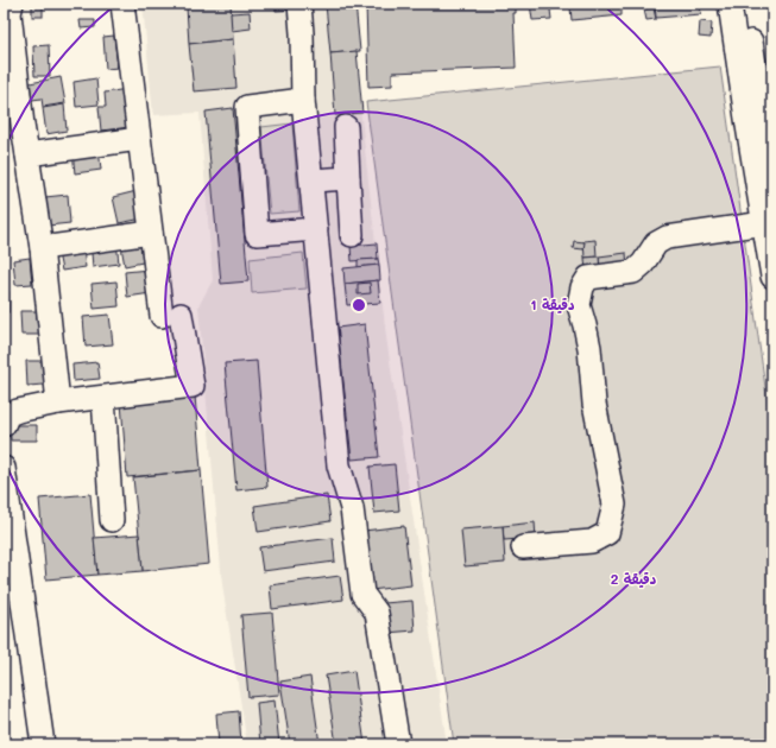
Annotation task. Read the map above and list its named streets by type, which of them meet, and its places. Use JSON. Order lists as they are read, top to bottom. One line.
{"rings":["1 دقيقة","2 دقيقة"]}
